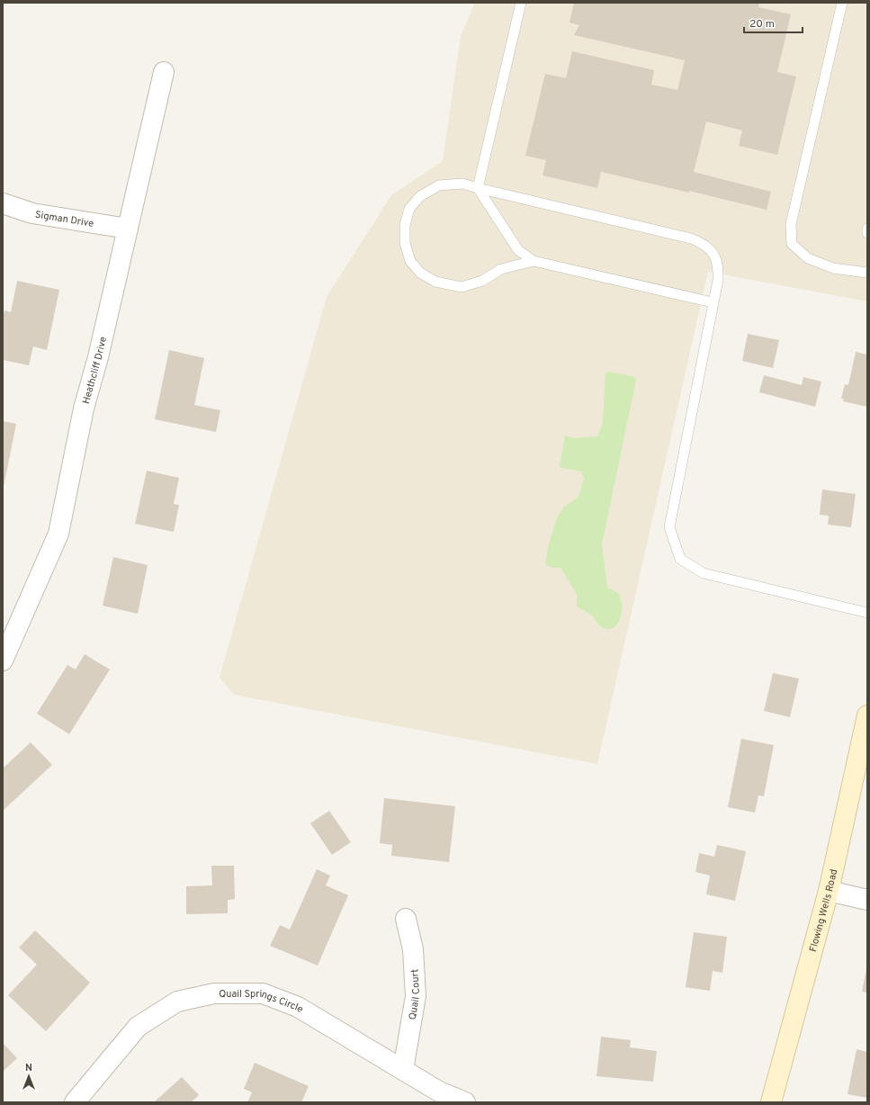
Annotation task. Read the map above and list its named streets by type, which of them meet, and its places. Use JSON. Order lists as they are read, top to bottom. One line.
{"streets":{"main road":["Flowing Wells Road"],"street":["Sigman Drive","Heathcliff Drive","Quail Court","Quail Springs Circle"]},"crossings":[["Sigman Drive","Heathcliff Drive"],["Quail Court","Quail Springs Circle"]],"scale_bar":"20 m","north":"top"}
